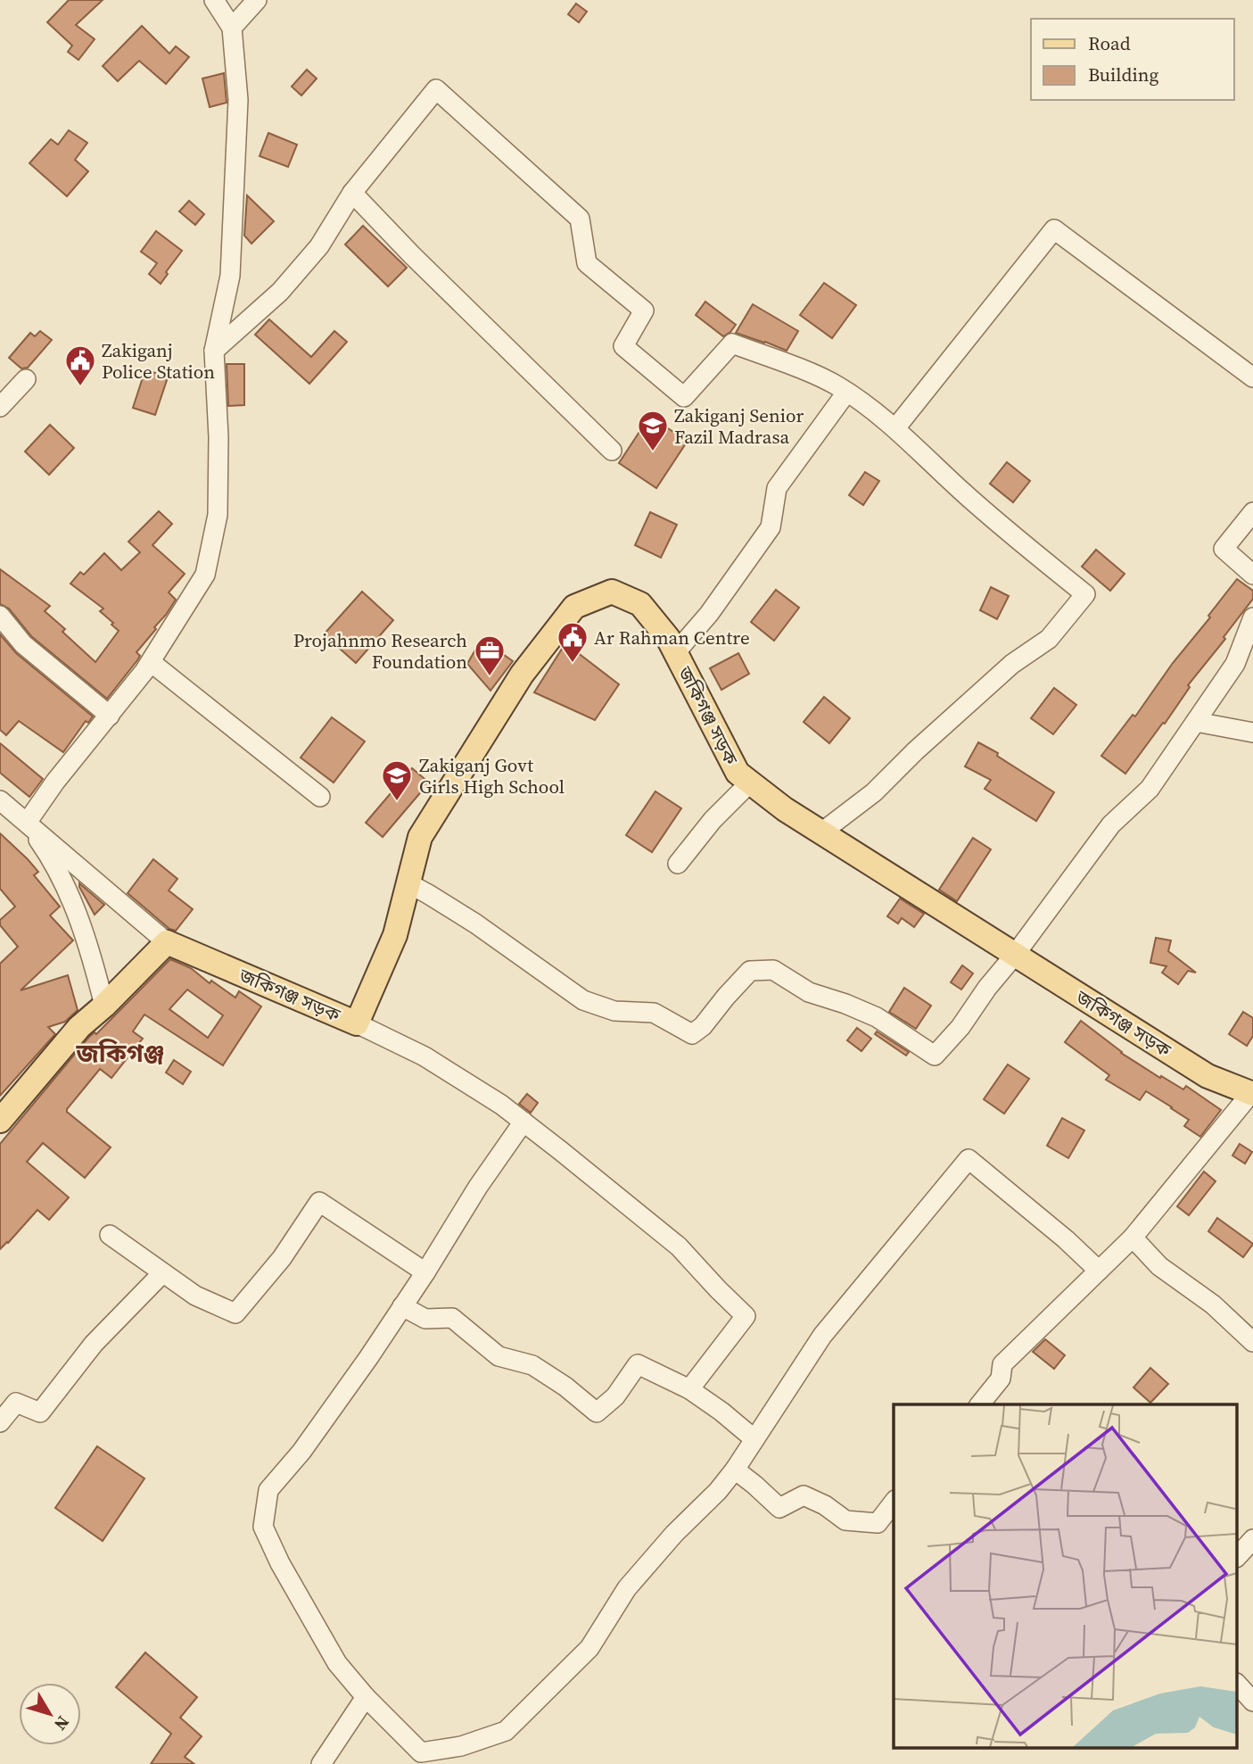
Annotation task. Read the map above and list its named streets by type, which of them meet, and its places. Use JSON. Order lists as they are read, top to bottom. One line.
{"streets":{"main road":["জকিগঞ্জ সড়ক"]},"districts":["জকিগঞ্জ"],"places":{"public building":["Zakiganj Police Station","Ar Rahman Centre"],"school or university":["Zakiganj Senior Fazil Madrasa","Zakiganj Govt Girls High School"],"office":["Projahnmo Research Foundation"]},"legend":["Road","Building"],"north":"bottom right"}
